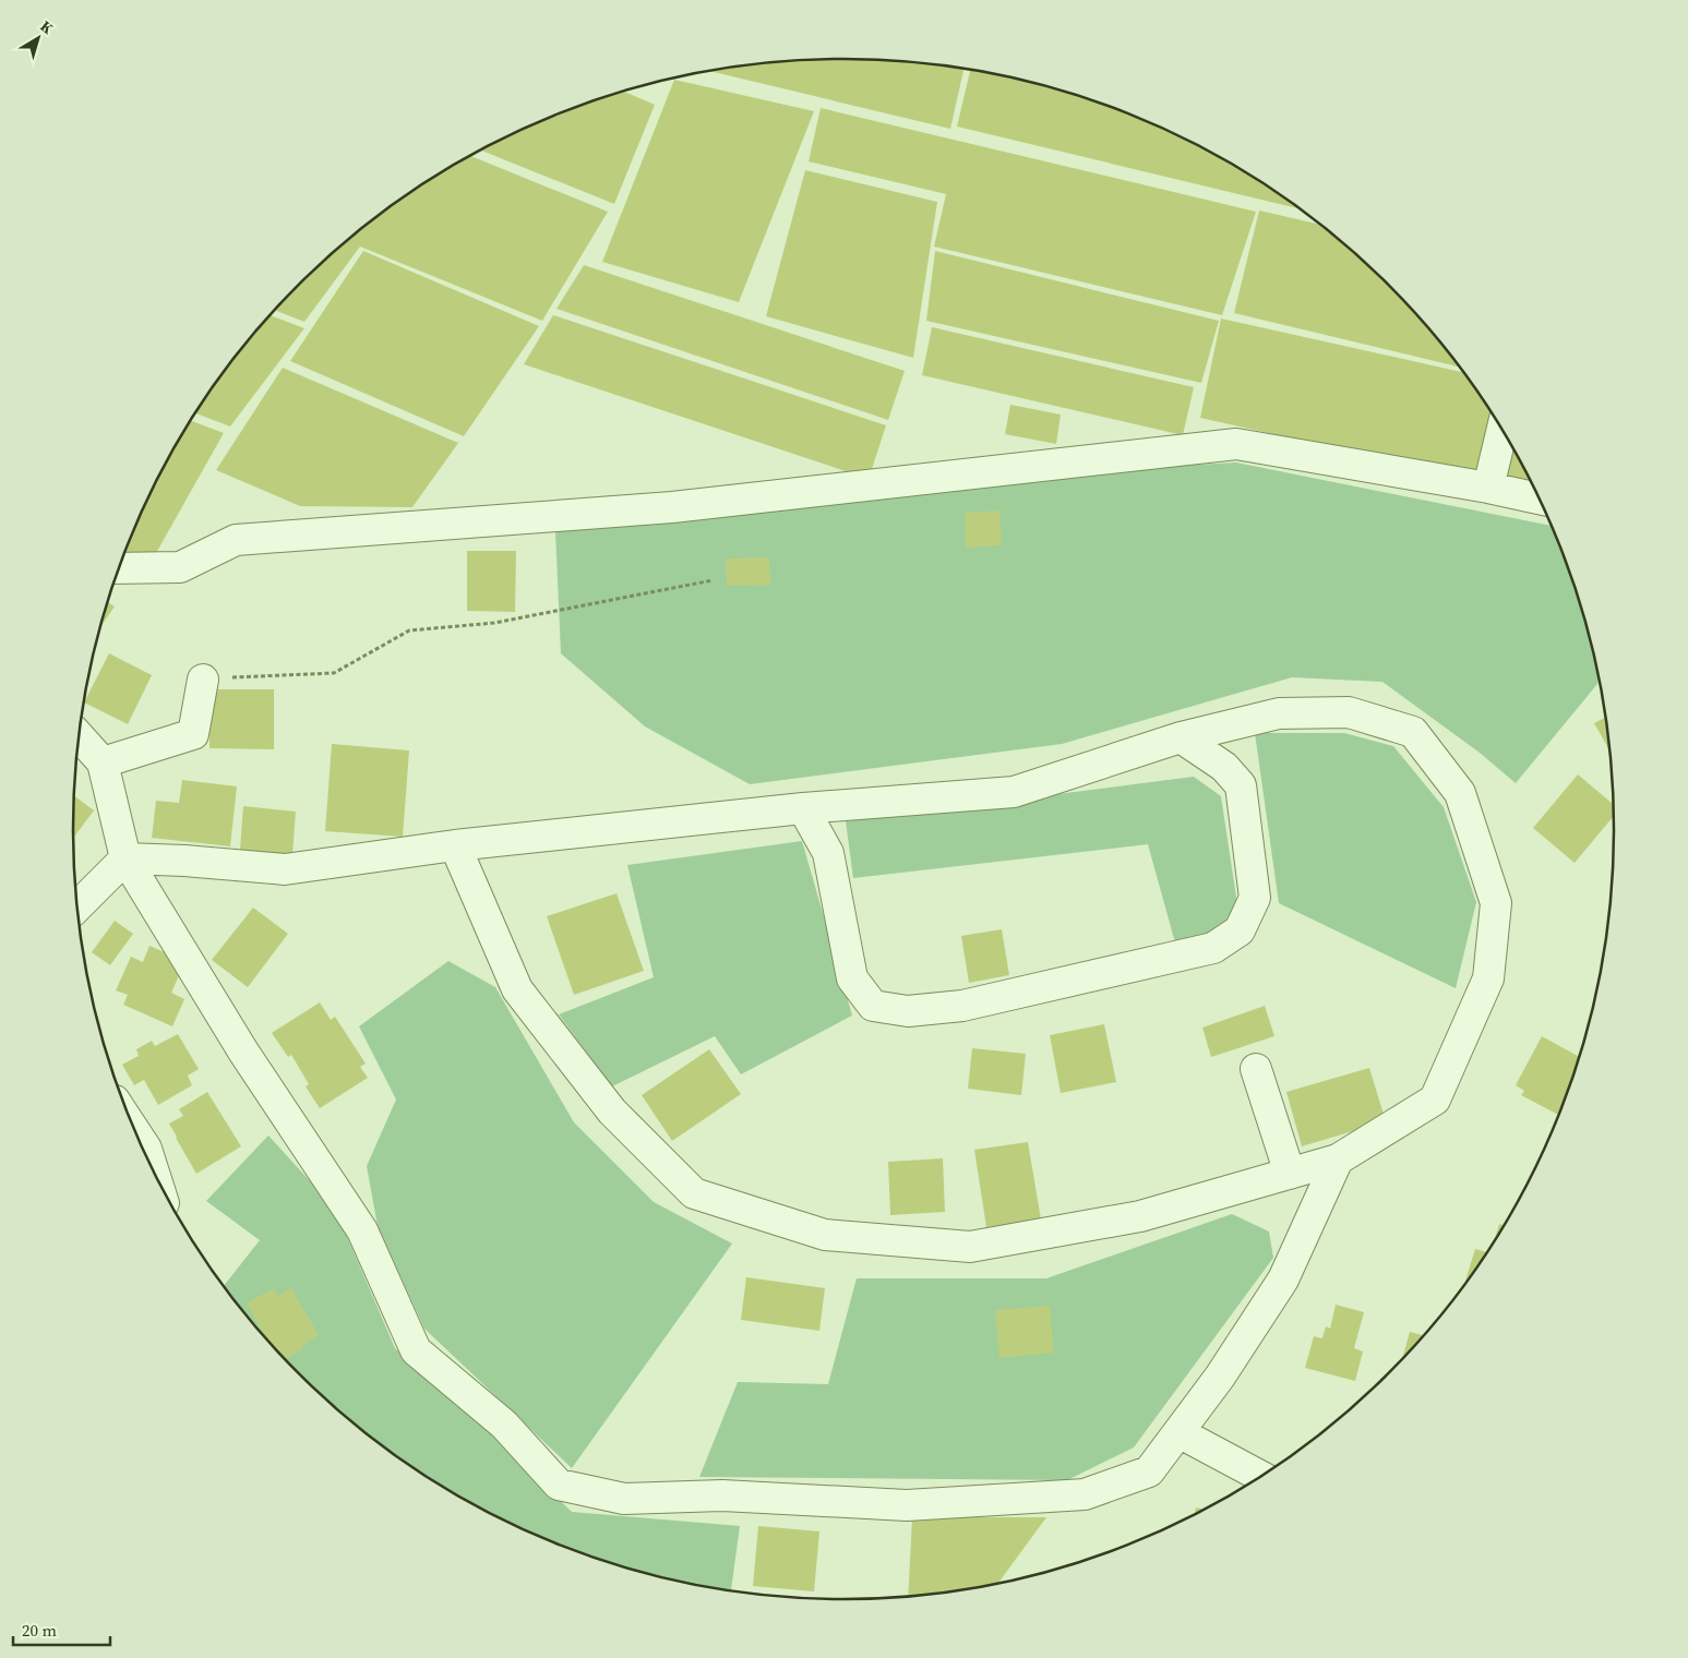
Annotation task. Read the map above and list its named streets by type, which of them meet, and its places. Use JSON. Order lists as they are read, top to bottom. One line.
{"scale_bar":"20 m","north":"top right"}
